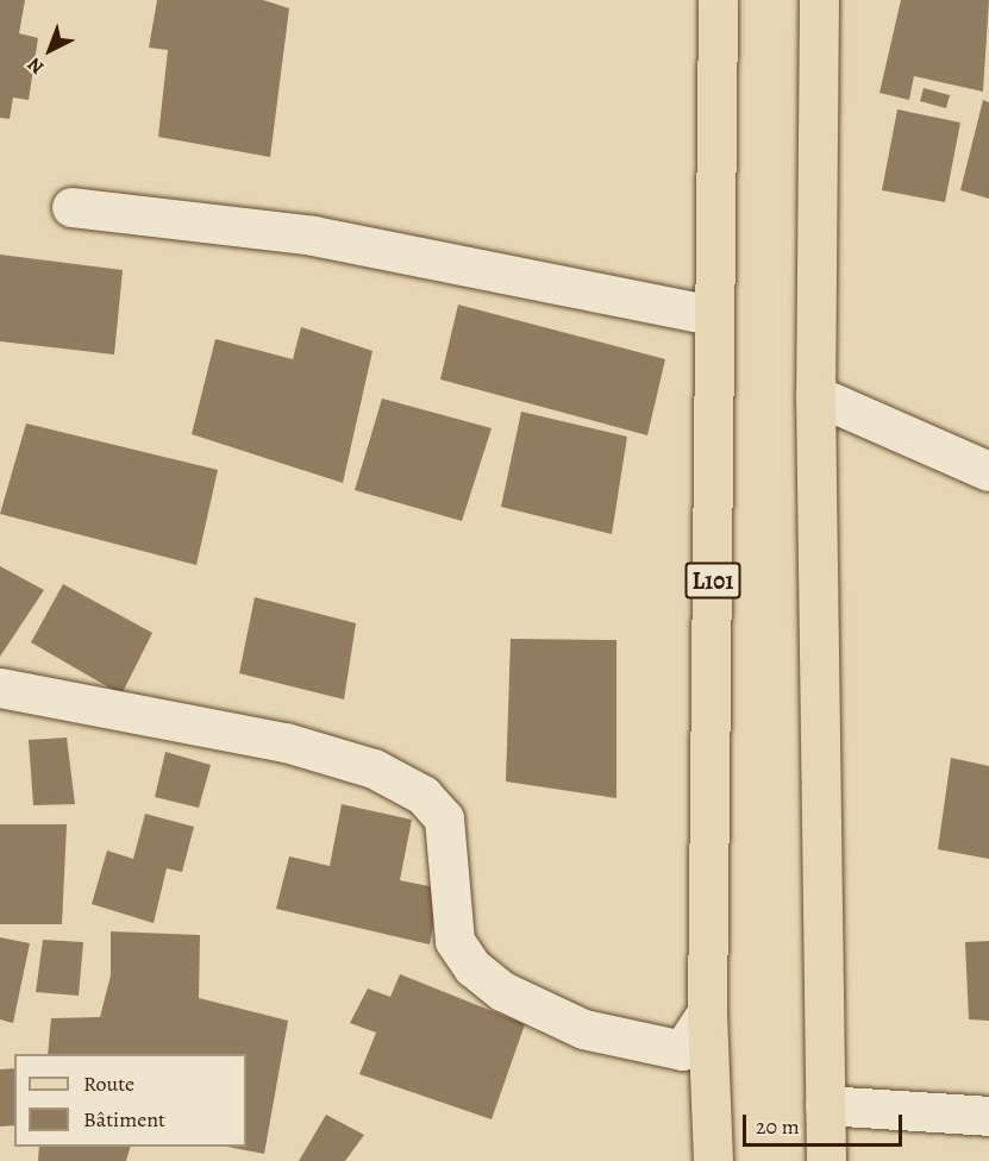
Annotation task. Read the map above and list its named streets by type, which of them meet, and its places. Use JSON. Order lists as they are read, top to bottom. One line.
{"streets":{"main road":["L101"]},"legend":["Route","Bâtiment"],"scale_bar":"20 m","north":"bottom left"}
